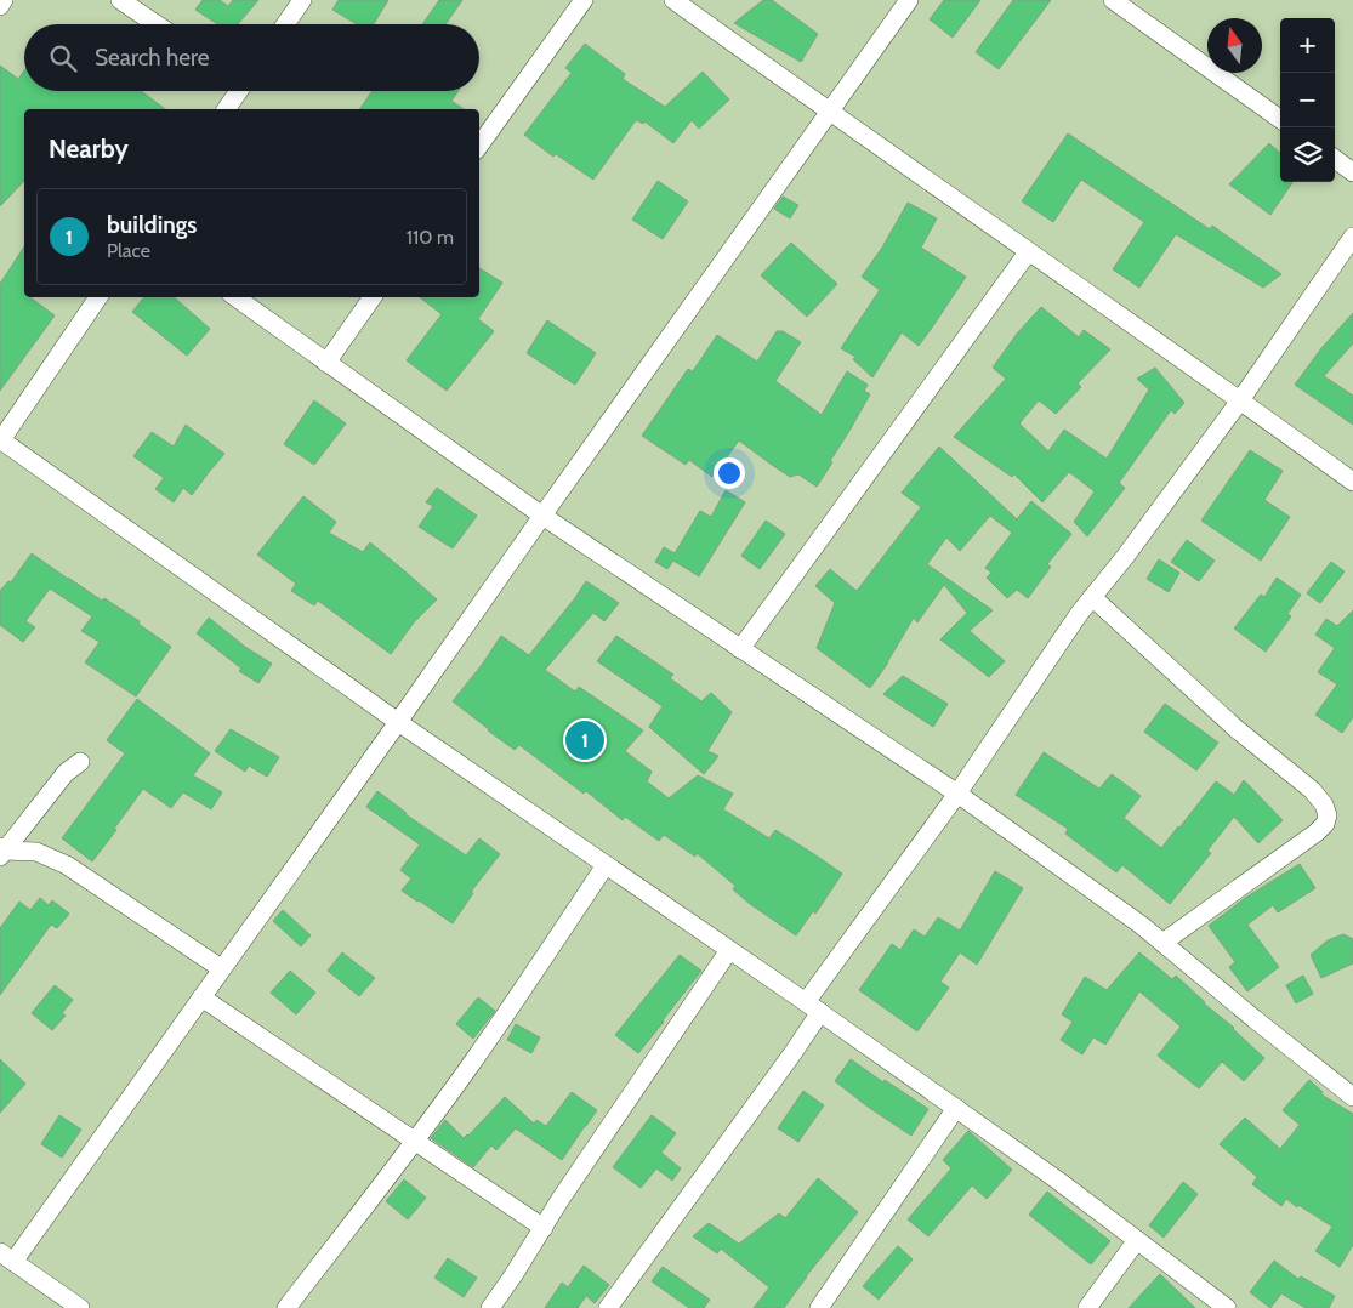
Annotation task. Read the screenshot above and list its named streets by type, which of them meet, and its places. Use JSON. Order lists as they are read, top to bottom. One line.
{"north":"top","page":{"map_buttons":["+","−"],"search":"Search here","heading":"Nearby","list":[{"mark":"1","name":"buildings","note":"Place","value":"110 m"}],"pins":"1"}}
